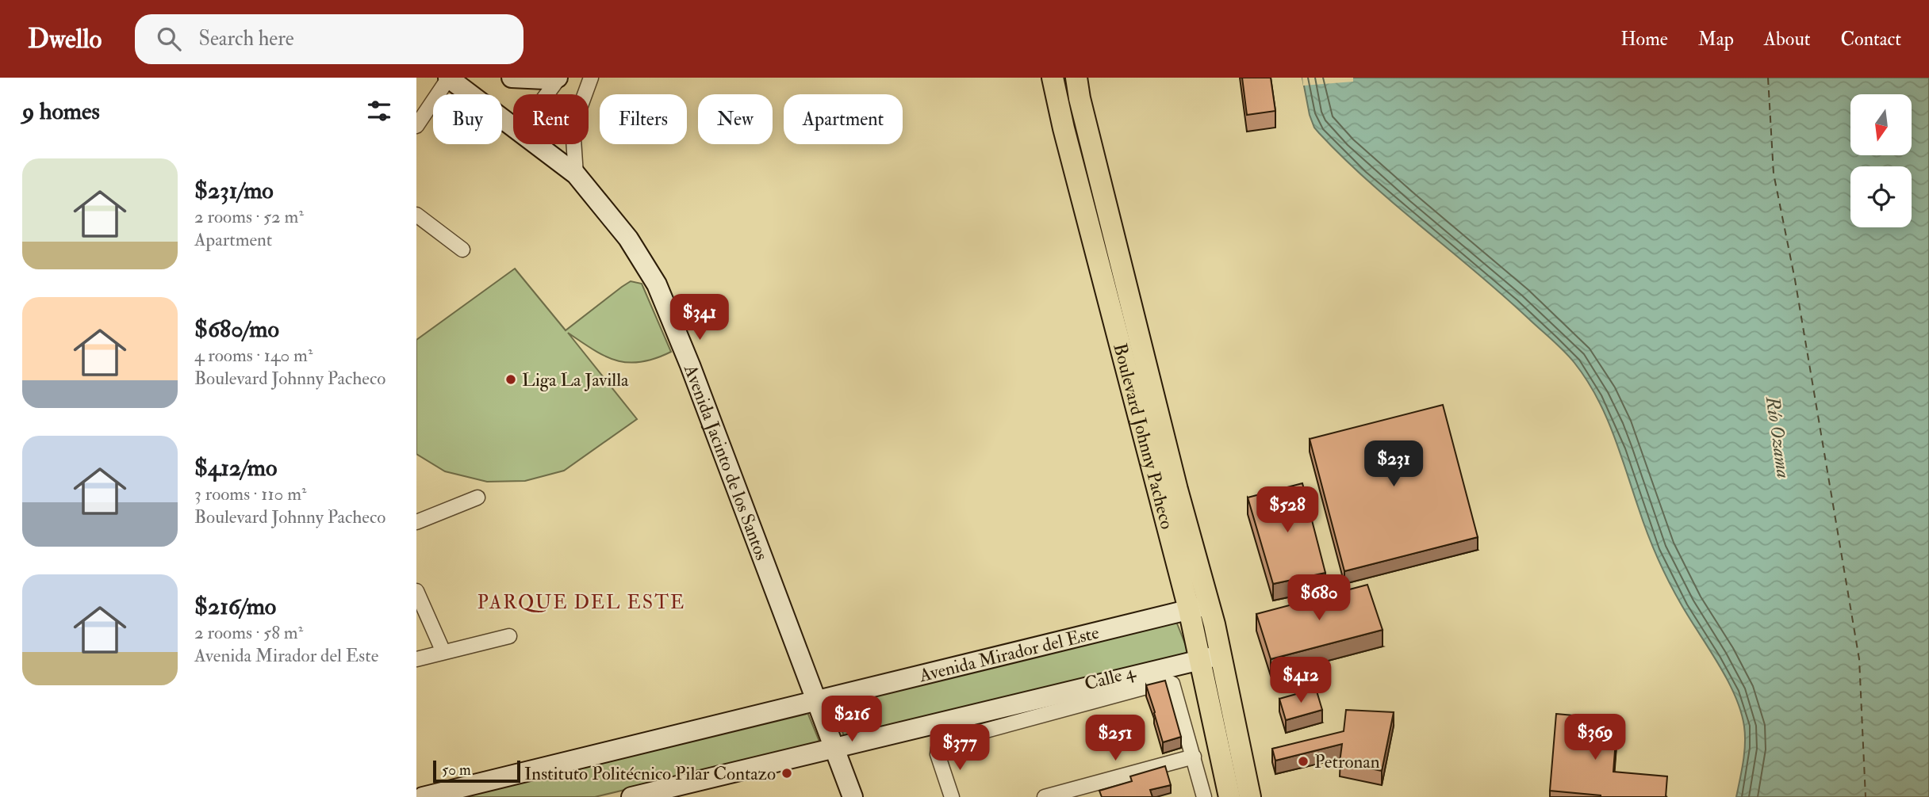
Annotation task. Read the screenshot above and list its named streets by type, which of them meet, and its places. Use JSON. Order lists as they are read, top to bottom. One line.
{"streets":{"main road":["Boulevard Johnny Pacheco"],"street":["Avenida Jacinto de los Santos","Avenida Mirador del Este","Calle 4"]},"crossings":[["Boulevard Johnny Pacheco","Avenida Mirador del Este"],["Avenida Jacinto de los Santos","Avenida Mirador del Este"]],"districts":["PARQUE DEL ESTE"],"water":["Río Ozama"],"places":["Liga La Javilla","Petronan","Instituto Politécnico Pilar Contazo"],"scale_bar":"50 m","north":"bottom","page":{"header":"Dwello","search":"Search here","nav":["Home","Map","About","Contact"],"heading":"9 homes","chip":["Buy","Rent","Filters","New","Apartment"],"list":[{"name":"$231/mo","note":"2 rooms · 52 m² · Apartment"},{"name":"$680/mo","note":"4 rooms · 140 m² · Boulevard Johnny Pacheco"},{"name":"$412/mo","note":"3 rooms · 110 m² · Boulevard Johnny Pacheco"},{"name":"$216/mo","note":"2 rooms · 58 m² · Avenida Mirador del Este"}],"price":["$341","$231","$528","$680","$412","$216","$369","$251","$377"],"scale":"50 m"}}
